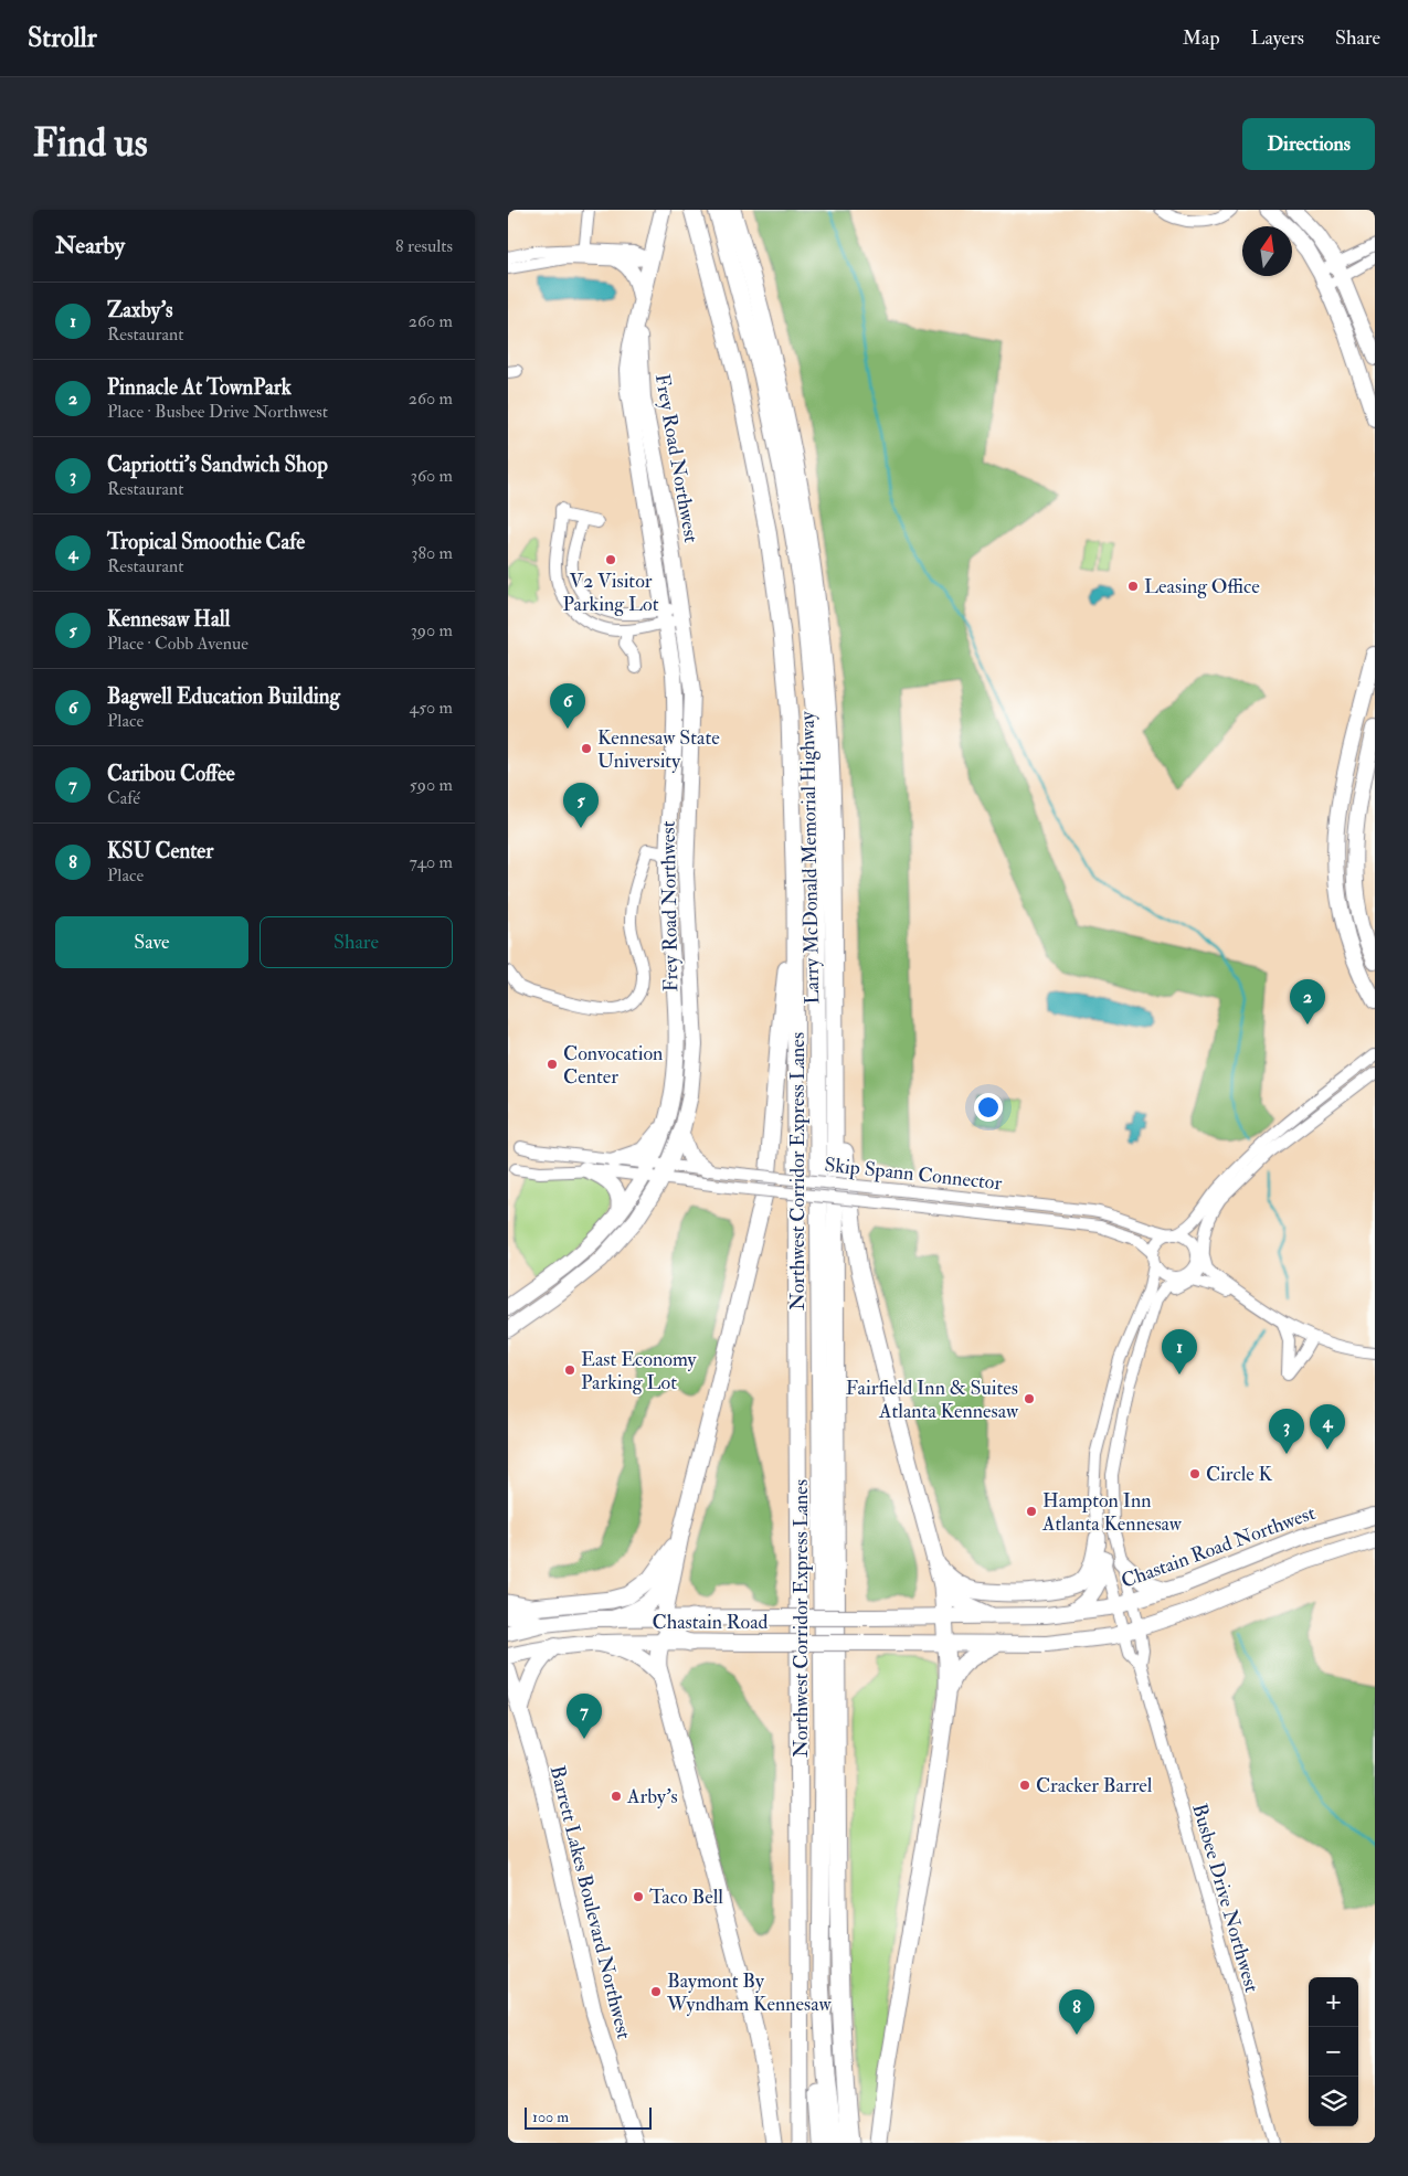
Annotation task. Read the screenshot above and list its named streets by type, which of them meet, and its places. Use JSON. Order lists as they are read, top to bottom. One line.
{"streets":{"highway":["Larry McDonald Memorial Highway","Northwest Corridor Express Lanes"],"main road":["Frey Road Northwest","Chastain Road Northwest","Chastain Road","Barrett Lakes Boulevard Northwest"],"street":["Skip Spann Connector","Busbee Drive Northwest"]},"crossings":[["Frey Road Northwest","Skip Spann Connector"],["Skip Spann Connector","Busbee Drive Northwest"],["Chastain Road Northwest","Chastain Road"],["Chastain Road Northwest","Busbee Drive Northwest"]],"places":["V2 Visitor Parking Lot","Leasing Office","Kennesaw State University","Convocation Center","East Economy Parking Lot","Fairfield Inn & Suites Atlanta Kennesaw","Circle K","Hampton Inn Atlanta Kennesaw","Cracker Barrel","Arby's","Taco Bell","Baymont By Wyndham Kennesaw"],"scale_bar":"100 m","north":"top","page":{"header":"Strollr","nav":["Map","Layers","Share"],"buttons":["Directions",["Save","Share"]],"title":"Find us","heading":["Nearby","8 results"],"list":[{"mark":"1","name":"Zaxby's","note":"Restaurant","value":"260 m"},{"mark":"2","name":"Pinnacle At TownPark","note":"Place · Busbee Drive Northwest","value":"260 m"},{"mark":"3","name":"Capriotti's Sandwich Shop","note":"Restaurant","value":"360 m"},{"mark":"4","name":"Tropical Smoothie Cafe","note":"Restaurant","value":"380 m"},{"mark":"5","name":"Kennesaw Hall","note":"Place · Cobb Avenue","value":"390 m"},{"mark":"6","name":"Bagwell Education Building","note":"Place","value":"450 m"},{"mark":"7","name":"Caribou Coffee","note":"Café","value":"590 m"},{"mark":"8","name":"KSU Center","note":"Place","value":"740 m"}],"pins":["6","5","2","1","4","3","7","8"],"map_buttons":["+","−"],"scale":"100 m"}}
